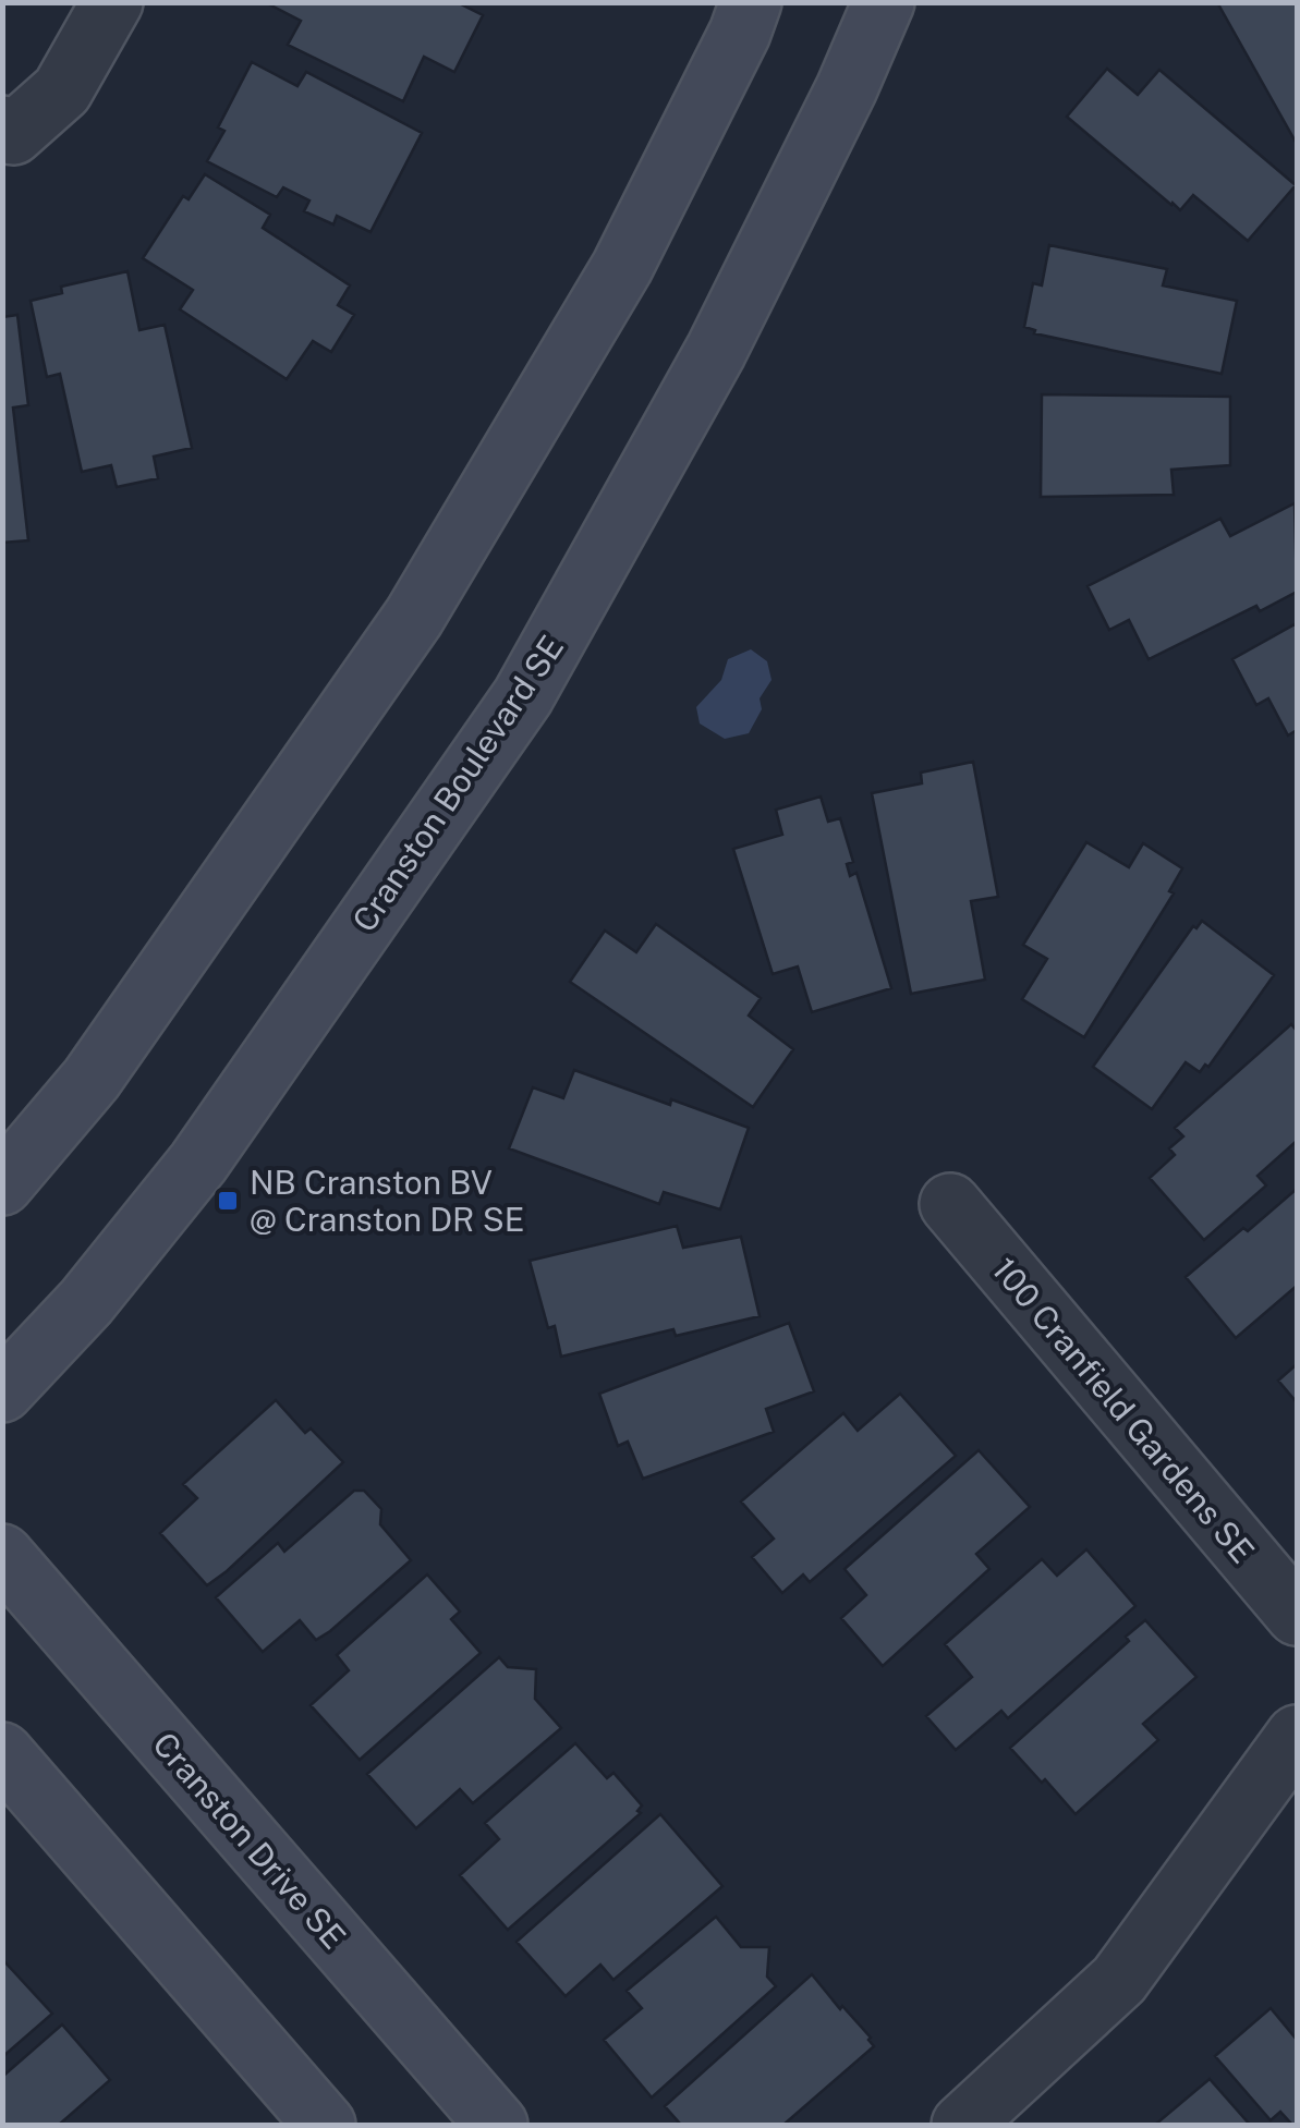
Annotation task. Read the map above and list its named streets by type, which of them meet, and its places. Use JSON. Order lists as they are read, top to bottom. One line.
{"streets":{"street":["Cranston Boulevard SE","100 Cranfield Gardens SE","Cranston Drive SE"]},"places":{"transit":["NB Cranston BV @ Cranston DR SE"]}}
